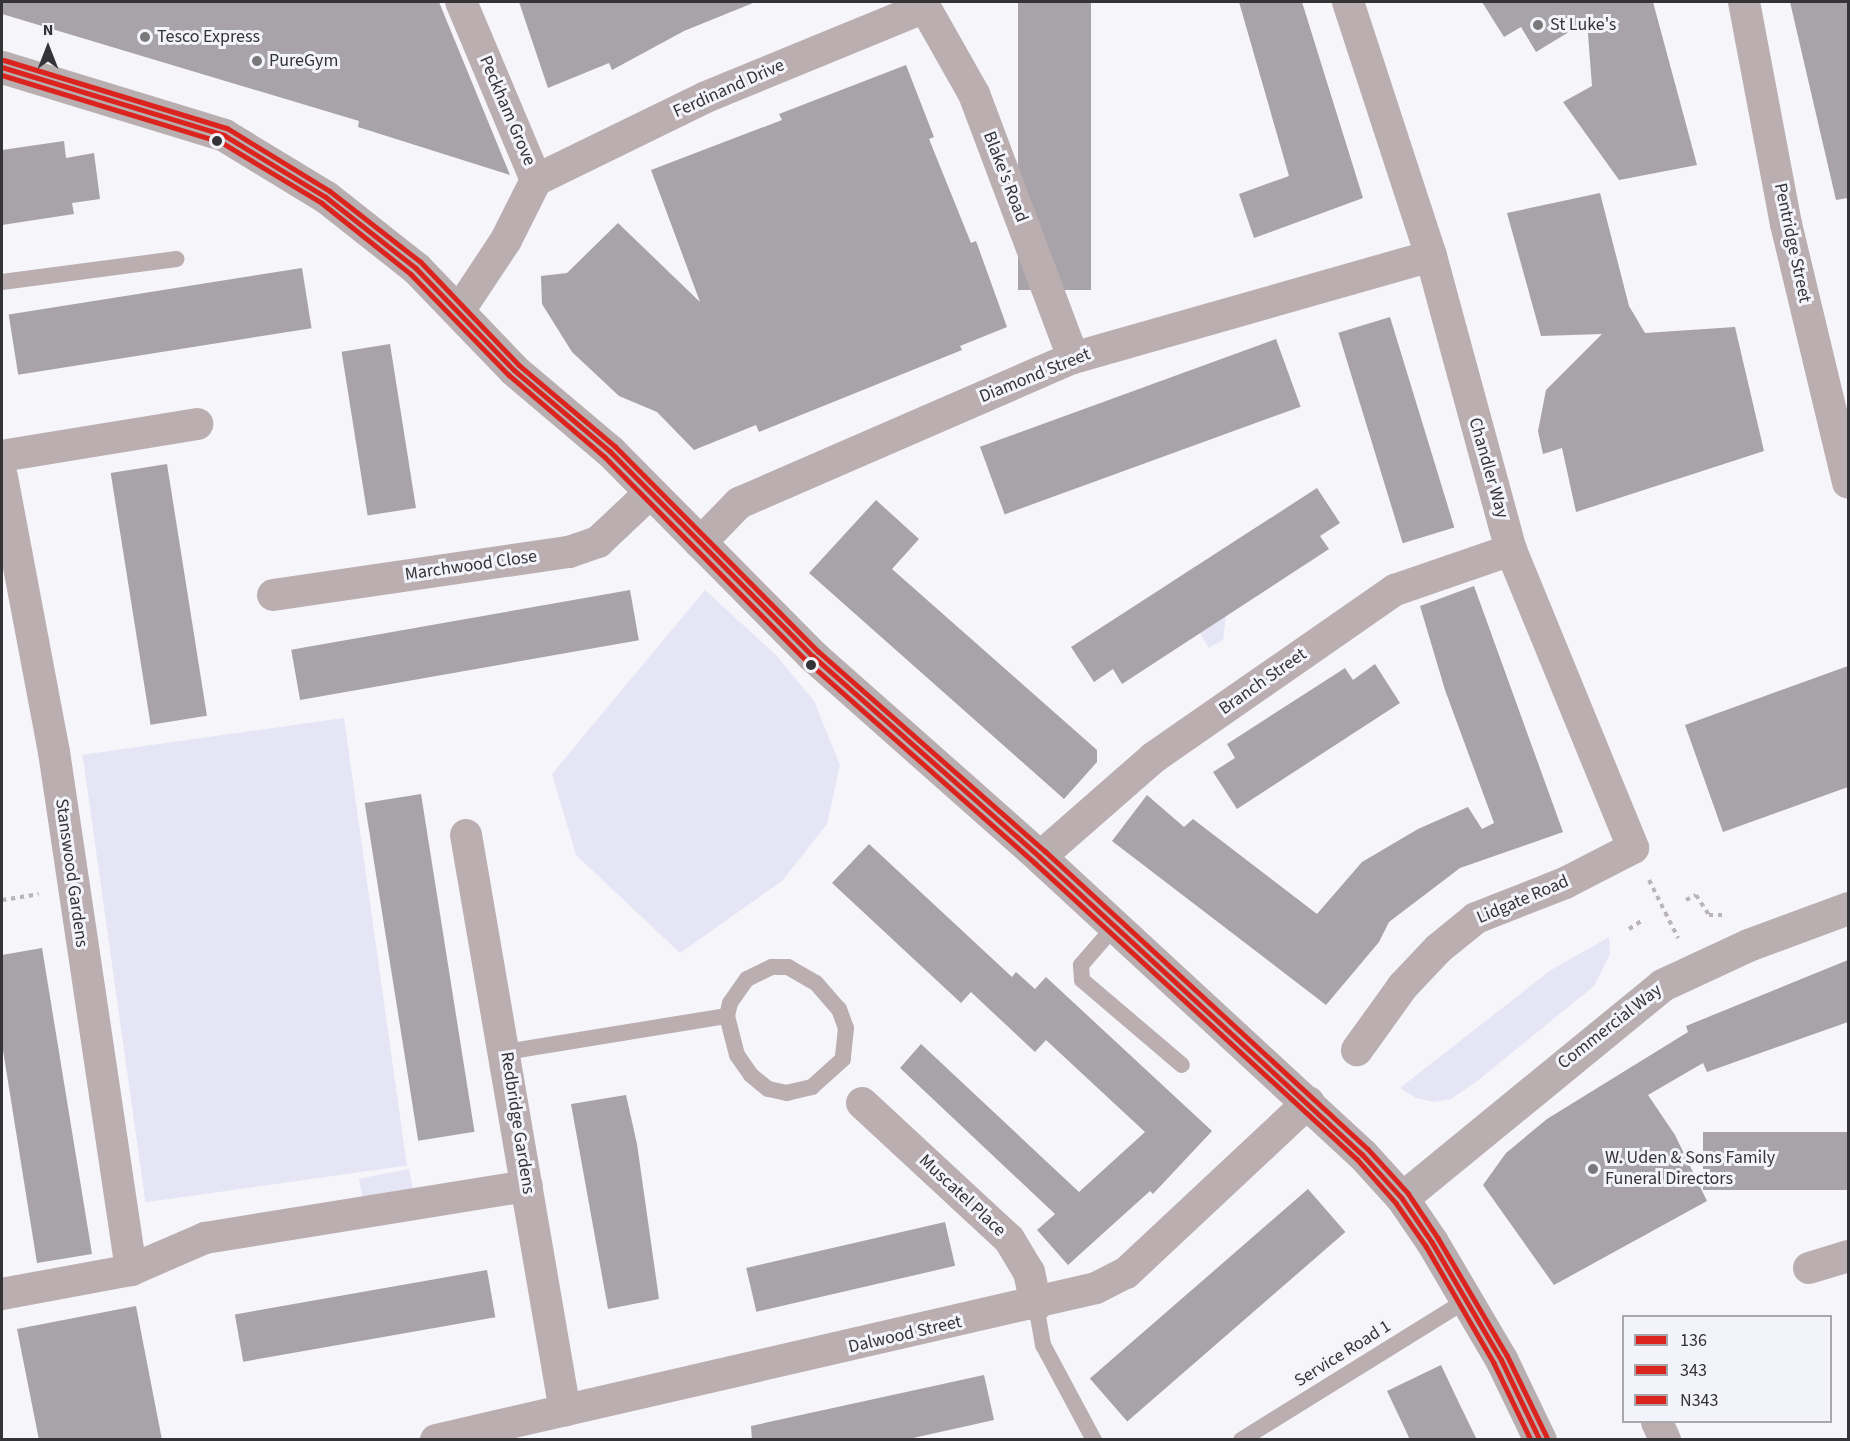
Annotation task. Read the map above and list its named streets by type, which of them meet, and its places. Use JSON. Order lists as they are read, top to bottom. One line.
{"streets":{"main road":["Commercial Way"],"street":["Ferdinand Drive","Peckham Grove","Blake's Road","Pentridge Street","Diamond Street","Chandler Way","Marchwood Close","Branch Street","Stanswood Gardens","Lidgate Road","Redbridge Gardens","Muscatel Place","Dalwood Street"],"lane":["Service Road 1"]},"crossings":[["Ferdinand Drive","Peckham Grove"],["Ferdinand Drive","Blake's Road"],["Blake's Road","Diamond Street"],["Diamond Street","Chandler Way"],["Chandler Way","Branch Street"],["Chandler Way","Lidgate Road"],["Redbridge Gardens","Dalwood Street"],["Muscatel Place","Dalwood Street"]],"places":["St Luke's","Tesco Express","PureGym","W. Uden & Sons Family Funeral Directors"],"lines":["transit line N343","transit line 136","transit line 343"],"legend":["136","343","N343"],"north":"top"}
